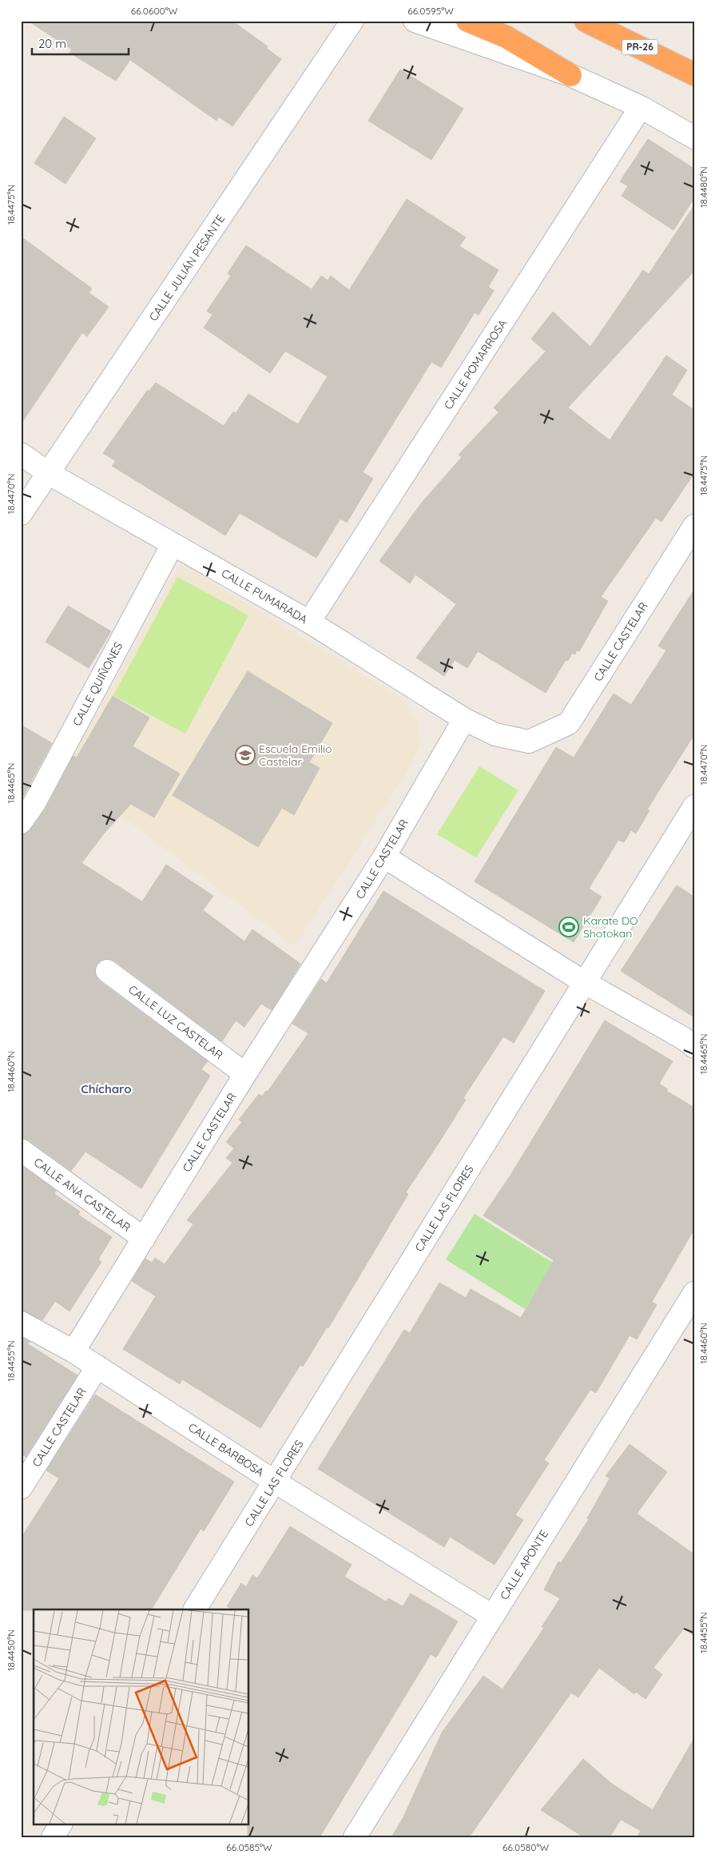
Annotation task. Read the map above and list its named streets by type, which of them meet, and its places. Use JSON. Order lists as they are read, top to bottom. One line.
{"streets":{"highway":["PR-26"],"street":["CALLE JULIÁN PESANTE","CALLE POMARROSA","CALLE PUMARADA","CALLE CASTELAR","CALLE QUIÑONES","CALLE LUZ CASTELAR","CALLE ANA CASTELAR","CALLE LAS FLORES","CALLE BARBOSA","CALLE APONTE"]},"crossings":[["CALLE JULIÁN PESANTE","CALLE PUMARADA"],["CALLE POMARROSA","CALLE PUMARADA"],["CALLE PUMARADA","CALLE CASTELAR"],["CALLE PUMARADA","CALLE QUIÑONES"],["CALLE CASTELAR","CALLE LUZ CASTELAR"],["CALLE CASTELAR","CALLE ANA CASTELAR"],["CALLE CASTELAR","CALLE BARBOSA"],["CALLE LAS FLORES","CALLE BARBOSA"],["CALLE BARBOSA","CALLE APONTE"]],"districts":["Chícharo"],"places":{"school or university":["Escuela Emilio Castelar"],"sports":["Karate DO Shotokan"]},"scale_bar":"20 m","coordinates":["66.0600°W","66.0595°W","18.4480°N","18.4475°N","18.4470°N","18.4465°N","18.4460°N","18.4455°N","18.4450°N","66.0585°W","66.0580°W"]}
